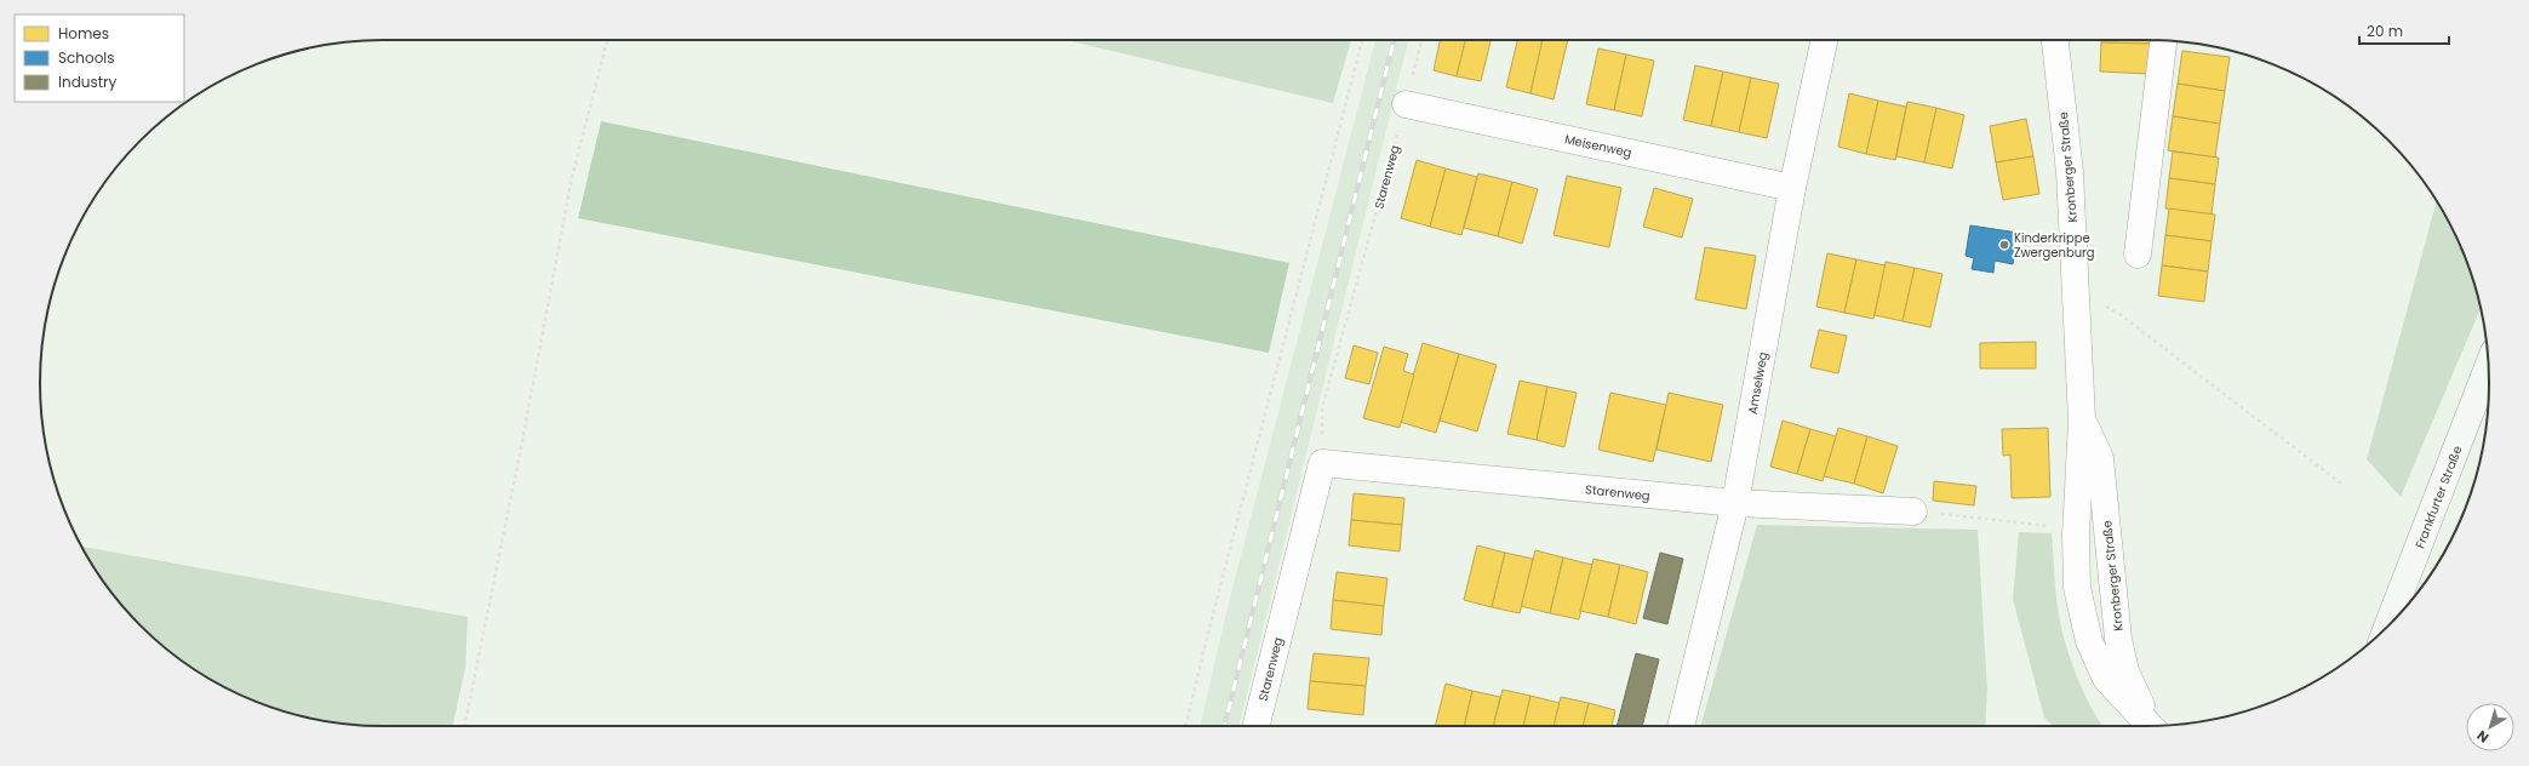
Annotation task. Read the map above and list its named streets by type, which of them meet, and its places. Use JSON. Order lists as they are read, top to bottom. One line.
{"streets":{"main road":["Frankfurter Straße"],"street":["Meisenweg","Kronberger Straße","Starenweg","Amselweg"]},"crossings":[["Meisenweg","Starenweg"],["Meisenweg","Amselweg"],["Starenweg","Amselweg"]],"places":["Kinderkrippe Zwergenburg"],"legend":["Homes","Schools","Industry"],"scale_bar":"20 m","north":"bottom left"}
